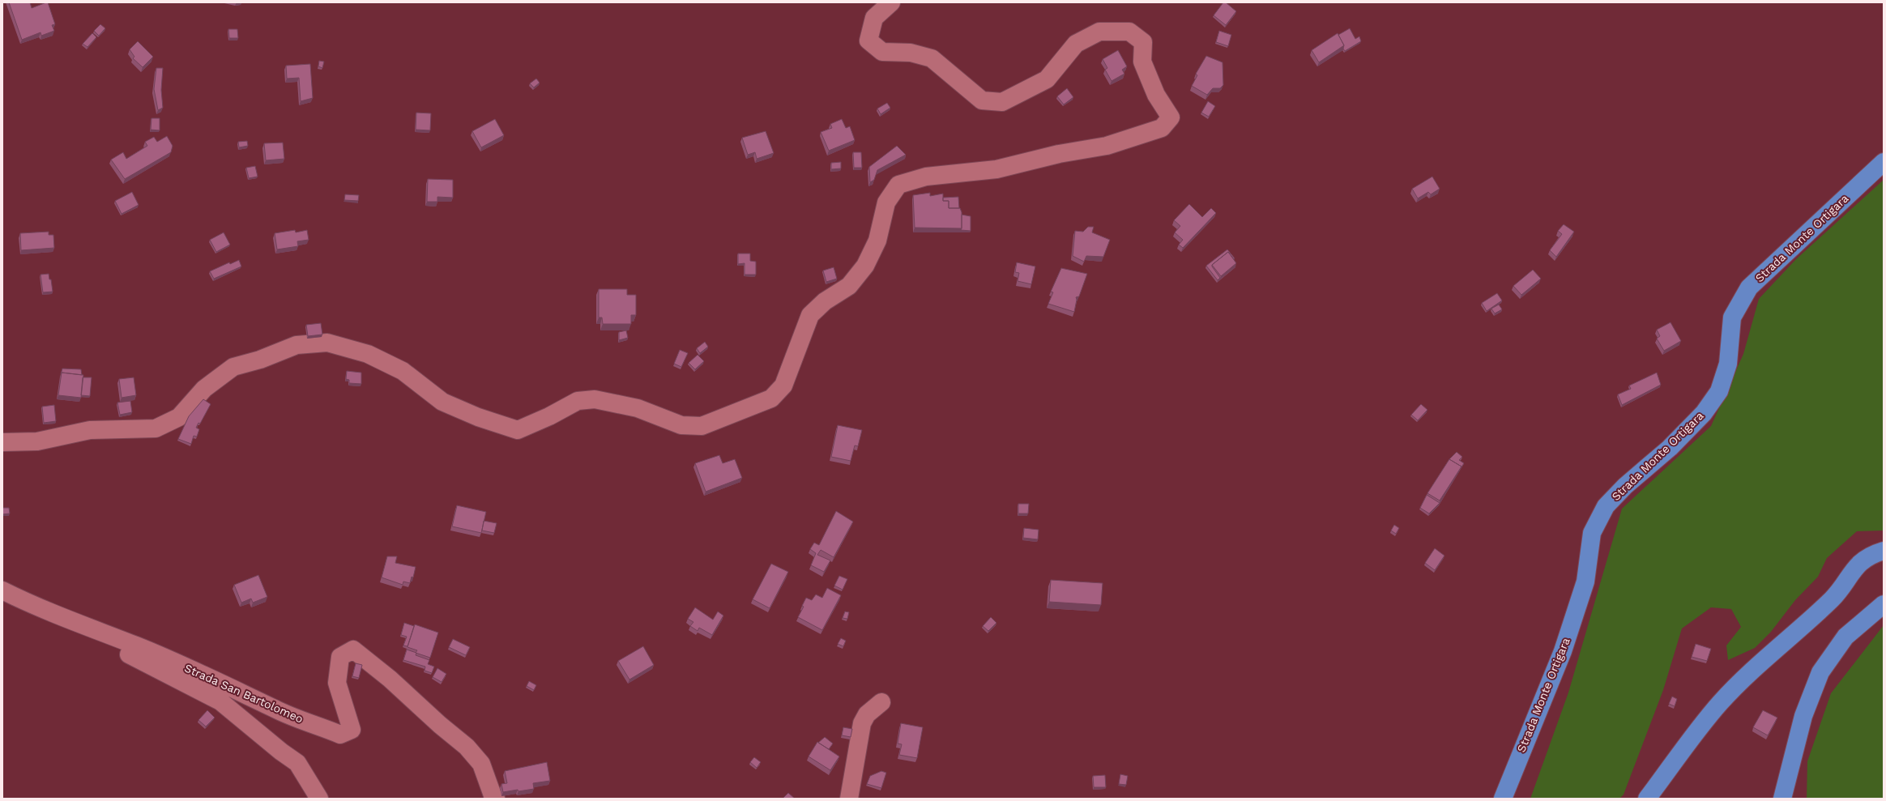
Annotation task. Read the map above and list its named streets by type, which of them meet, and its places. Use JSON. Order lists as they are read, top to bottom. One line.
{"streets":{"main road":["Strada Monte Ortigara"],"street":["Strada San Bartolomeo"]}}
